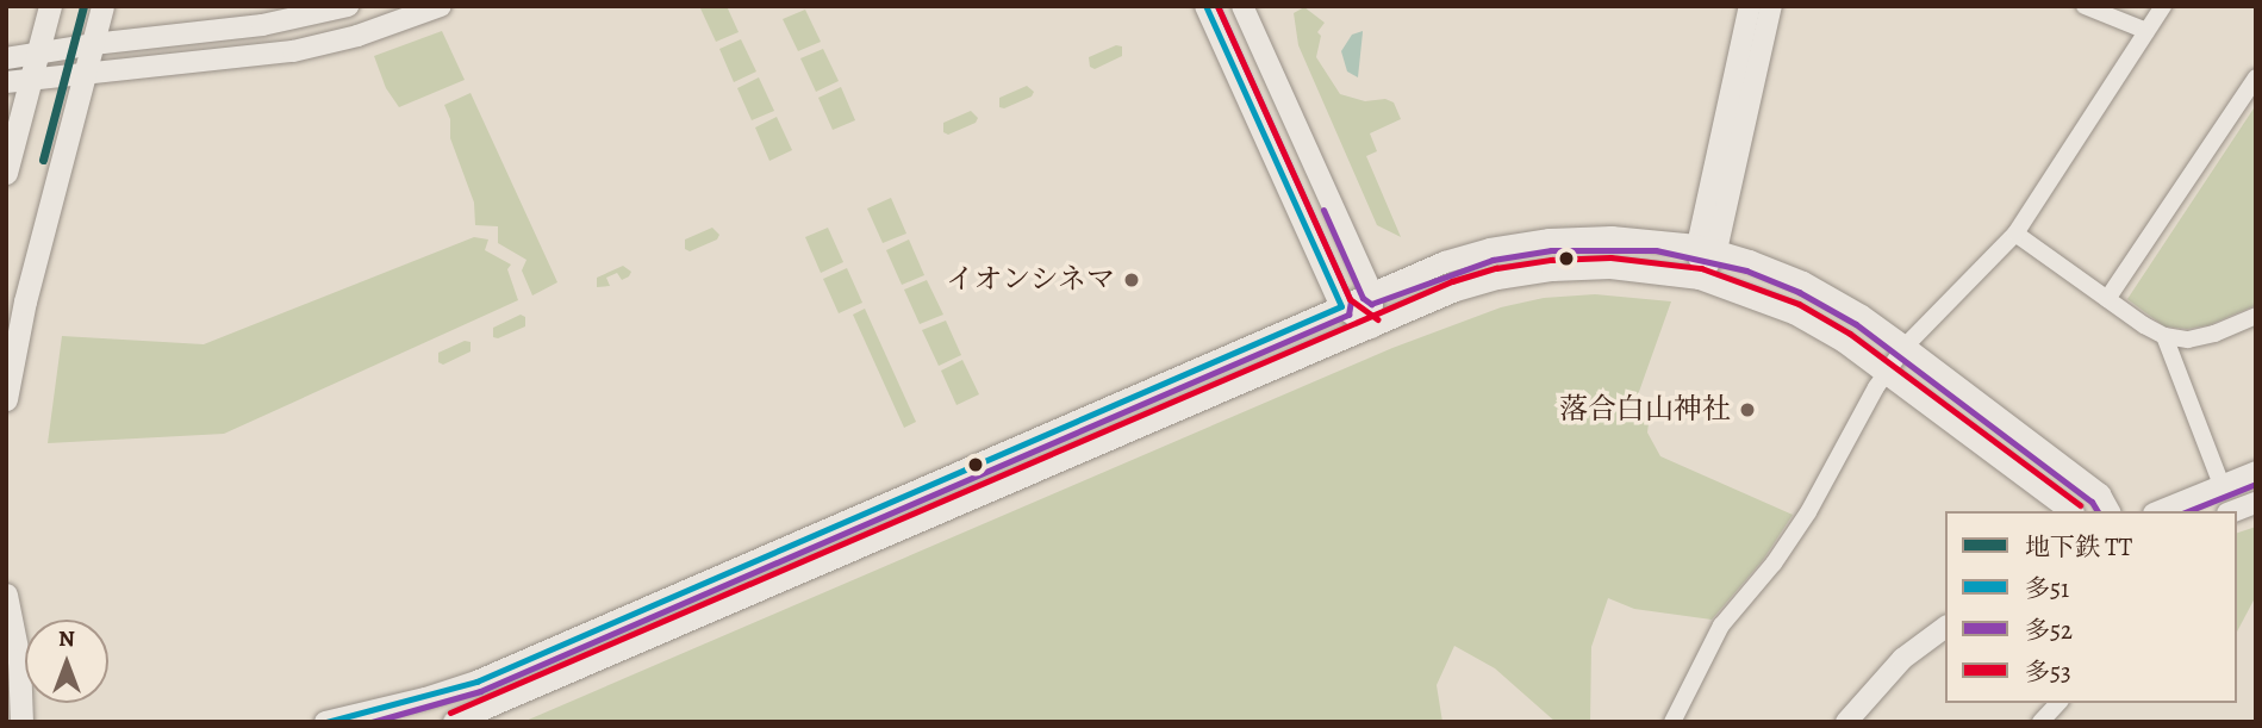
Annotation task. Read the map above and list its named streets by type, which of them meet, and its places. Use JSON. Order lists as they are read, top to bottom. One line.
{"places":["イオンシネマ","落合白山神社"],"lines":["metro line TT","transit line 多51","transit line 多52","transit line 多53"],"legend":["地下鉄 TT","多51","多52","多53"],"north":"top"}
